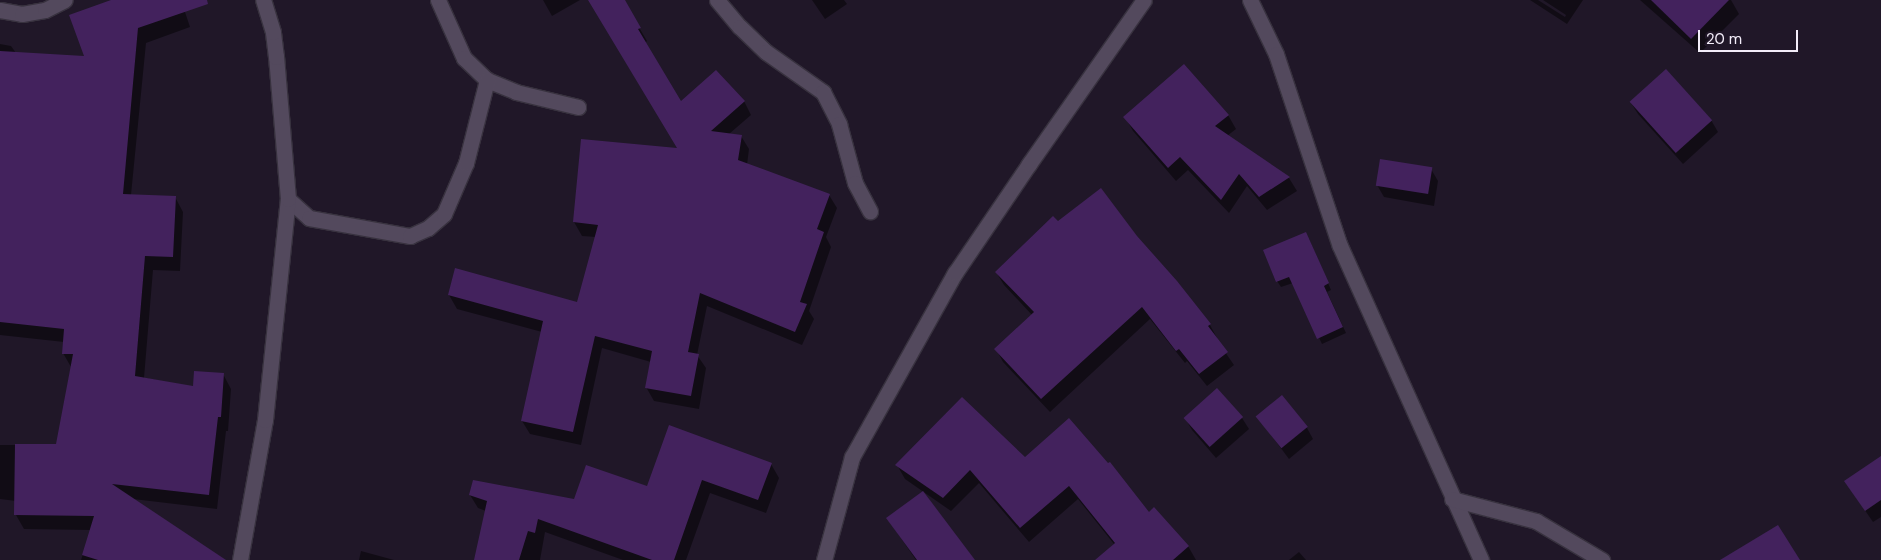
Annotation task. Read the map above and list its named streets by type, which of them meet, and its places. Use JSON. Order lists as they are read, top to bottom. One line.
{"scale_bar":"20 m"}
